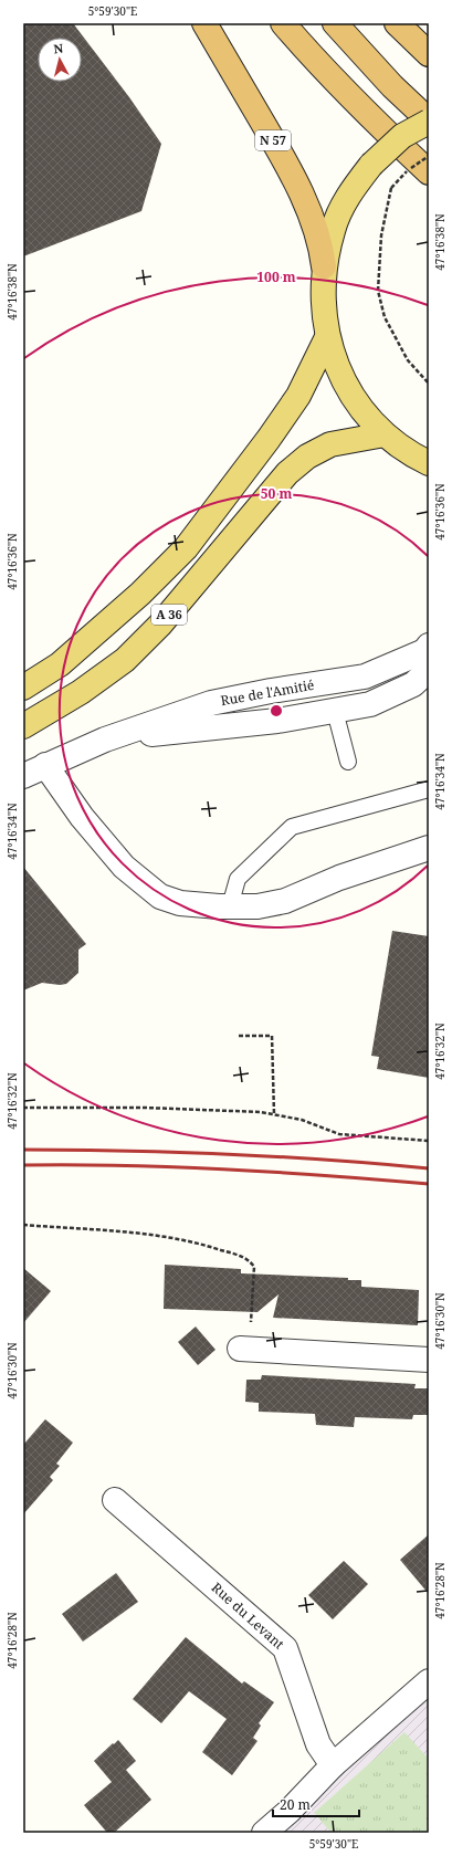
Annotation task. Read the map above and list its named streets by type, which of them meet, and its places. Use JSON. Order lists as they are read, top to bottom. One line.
{"streets":{"highway":["N 57"],"main road":["A 36"],"street":["Rue de l'Amitié","Rue du Levant"]},"crossings":[["N 57","A 36"]],"scale_bar":"20 m","north":"top","coordinates":["5°59'30\"E","47°16'38\"N","47°16'36\"N","47°16'34\"N","47°16'32\"N","47°16'30\"N","47°16'28\"N"],"rings":["100 m","50 m"]}
